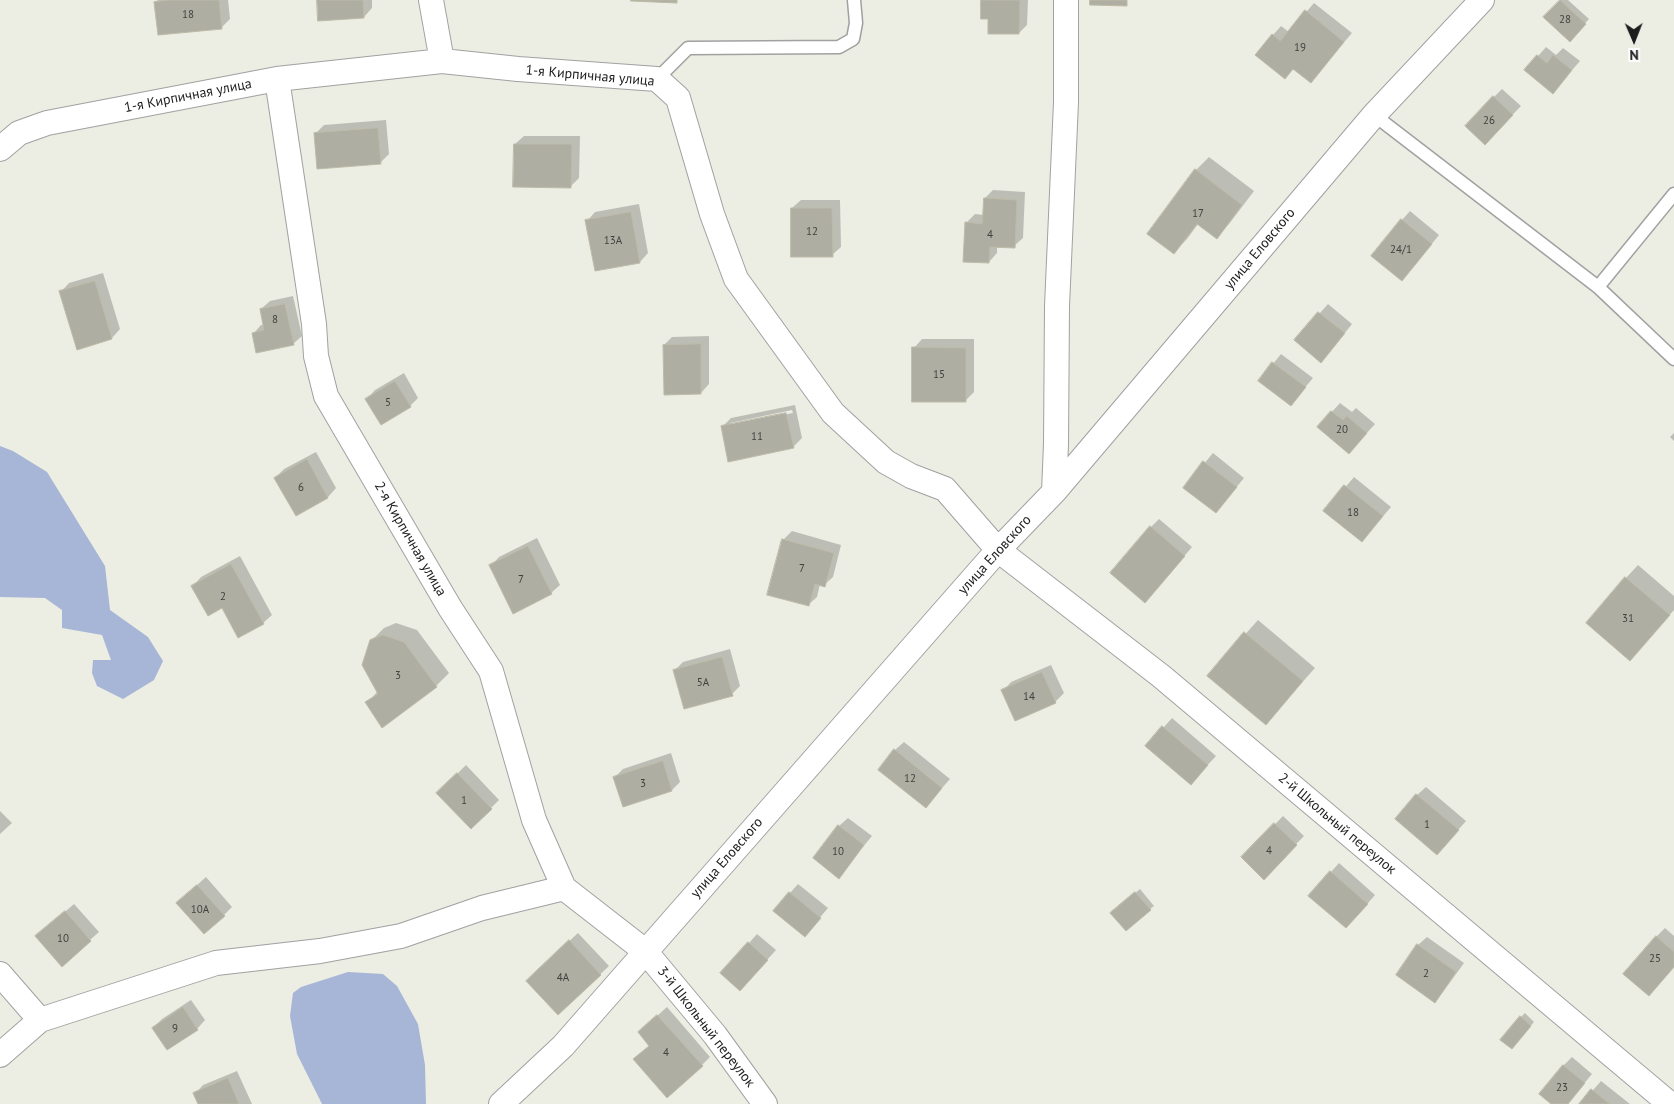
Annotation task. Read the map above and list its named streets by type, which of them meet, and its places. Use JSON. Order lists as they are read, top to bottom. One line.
{"streets":{"street":["1-я Кирпичная улица","улица Еловского","2-я Кирпичная улица","2-й Школьный переулок","3-й Школьный переулок"]},"crossings":[["1-я Кирпичная улица","улица Еловского"],["1-я Кирпичная улица","2-я Кирпичная улица"],["1-я Кирпичная улица","2-й Школьный переулок"],["улица Еловского","2-я Кирпичная улица"],["улица Еловского","2-й Школьный переулок"],["улица Еловского","3-й Школьный переулок"],["2-я Кирпичная улица","3-й Школьный переулок"]],"house_numbers":["18","28","19","26","17","12","4","13А","24/1","8","15","5","20","11","6","18","7","7","2","31","3","5А","14","12","3","1","1","4","10","10А","10","25","2","4А","9","4","23"],"north":"bottom"}
